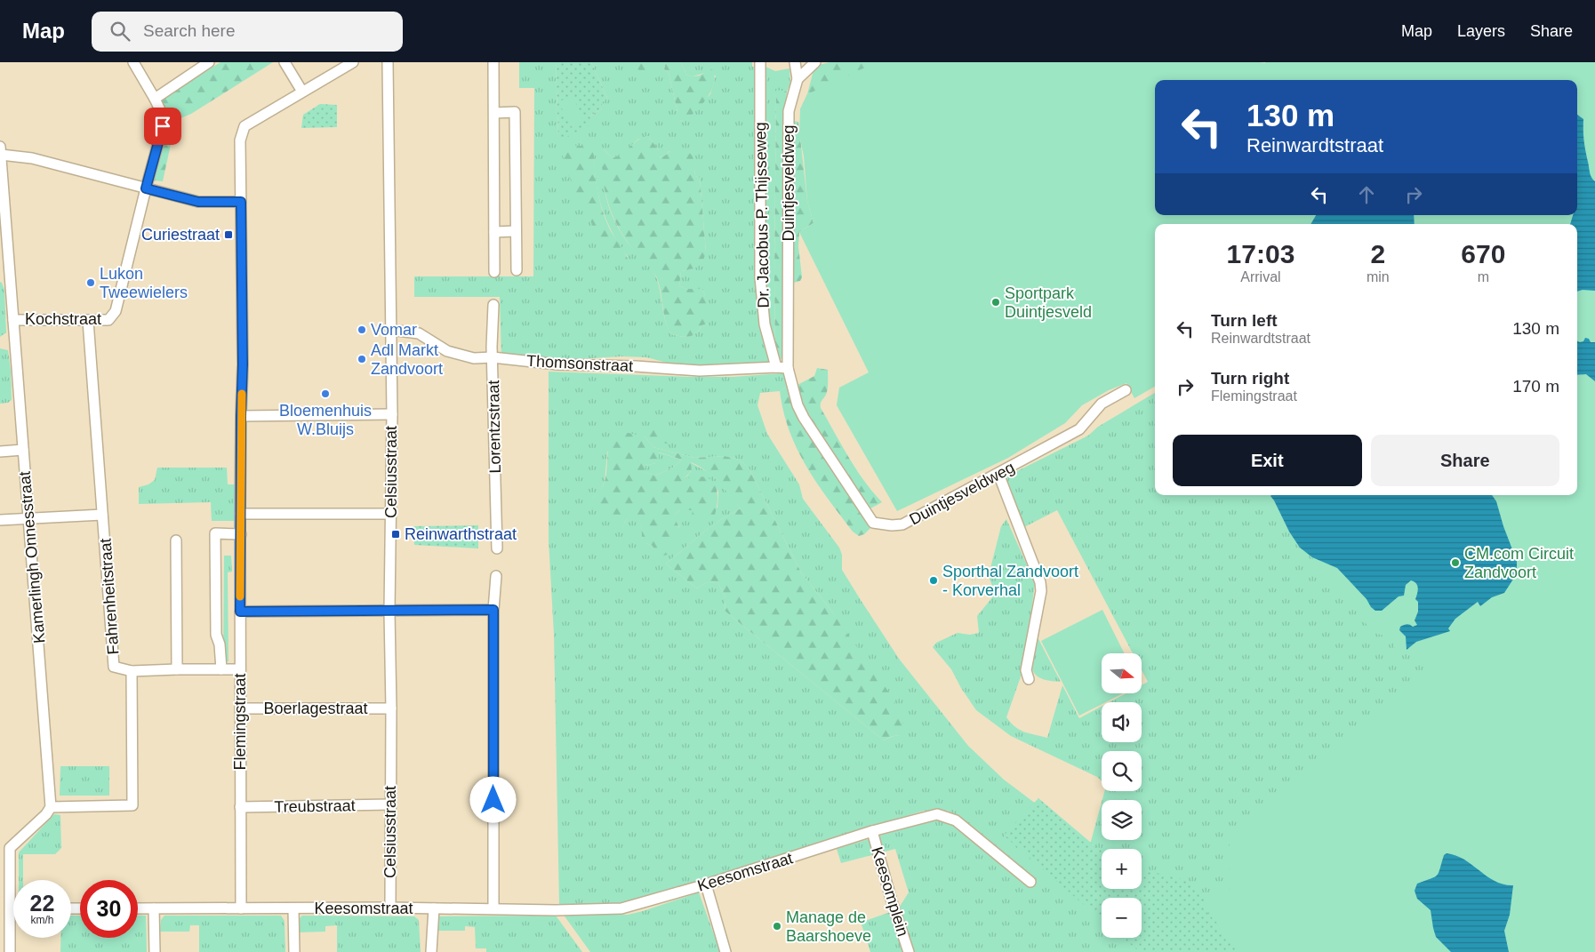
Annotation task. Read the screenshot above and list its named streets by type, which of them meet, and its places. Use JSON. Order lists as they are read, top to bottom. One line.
{"streets":{"street":["Duintjesveldweg","Dr. Jacobus P. Thijsseweg","Kochstraat","Thomsonstraat","Lorentzstraat","Celsiusstraat","Kamerlingh Onnesstraat","Fahrenheitstraat","Boerlagestraat","Flemingstraat","Treubstraat","Keesomstraat","Keesomplein"]},"crossings":[["Dr. Jacobus P. Thijsseweg","Thomsonstraat"],["Kochstraat","Kamerlingh Onnesstraat"],["Kochstraat","Fahrenheitstraat"],["Thomsonstraat","Lorentzstraat"],["Thomsonstraat","Celsiusstraat"],["Celsiusstraat","Boerlagestraat"],["Celsiusstraat","Treubstraat"],["Celsiusstraat","Keesomstraat"],["Kamerlingh Onnesstraat","Fahrenheitstraat"],["Boerlagestraat","Flemingstraat"],["Flemingstraat","Treubstraat"],["Flemingstraat","Keesomstraat"],["Keesomstraat","Keesomplein"]],"places":{"transit":["Curiestraat","Reinwarthstraat"],"other":["Lukon Tweewielers","Sportpark Duintjesveld","Vomar","Adl Markt Zandvoort","Bloemenhuis W.Bluijs","CM.com Circuit Zandvoort","Sporthal Zandvoort - Korverhal","Manage de Baarshoeve"]},"north":"right","page":{"header":"Map","search":"Search here","nav":["Map","Layers","Share"],"turn":["130 m","Reinwardtstraat"],"eta":["17:03","Arrival","2","min","670","m"],"list":[{"name":"Turn left","note":"Reinwardtstraat","value":"130 m"},{"name":"Turn right","note":"Flemingstraat","value":"170 m"}],"buttons":["Exit","Share"],"map_buttons":["+","−"],"speed":"22 km/h","limit":"30"}}
